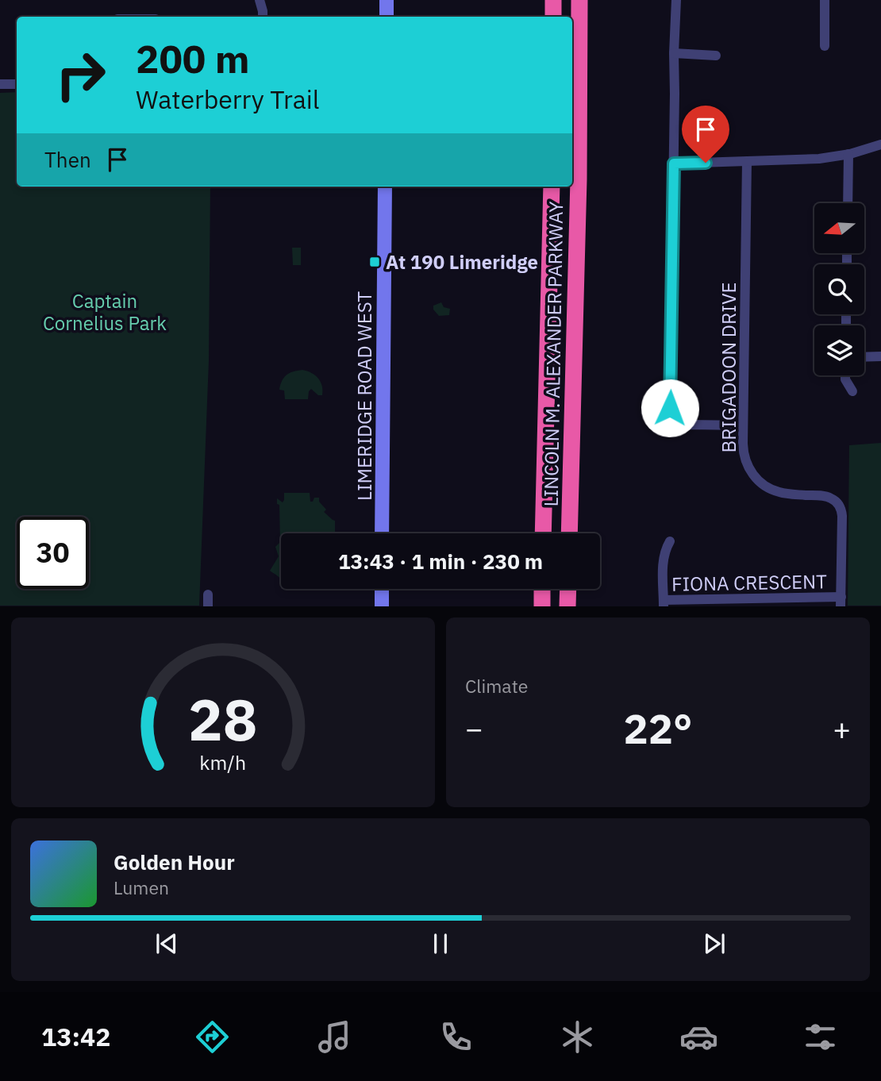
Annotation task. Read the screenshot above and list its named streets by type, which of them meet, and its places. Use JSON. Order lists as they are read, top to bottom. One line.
{"streets":{"highway":["LINCOLN M. ALEXANDER PARKWAY"],"street":["BRIGADOON DRIVE","LIMERIDGE ROAD WEST","FIONA CRESCENT"]},"crossings":[["BRIGADOON DRIVE","FIONA CRESCENT"]],"parks":["Captain Cornelius Park"],"places":{"transit":["At 190 Limeridge"]},"north":"left","page":{"turn":["200 m","Waterberry Trail"],"then":"Then","limit":"30","trip":"13:43 · 1 min · 230 m","tile":"Climate","heat":["−","22°","+"],"song":["Golden Hour","Lumen"],"tabs":"13:42","gauge":["28","km/h"]}}
